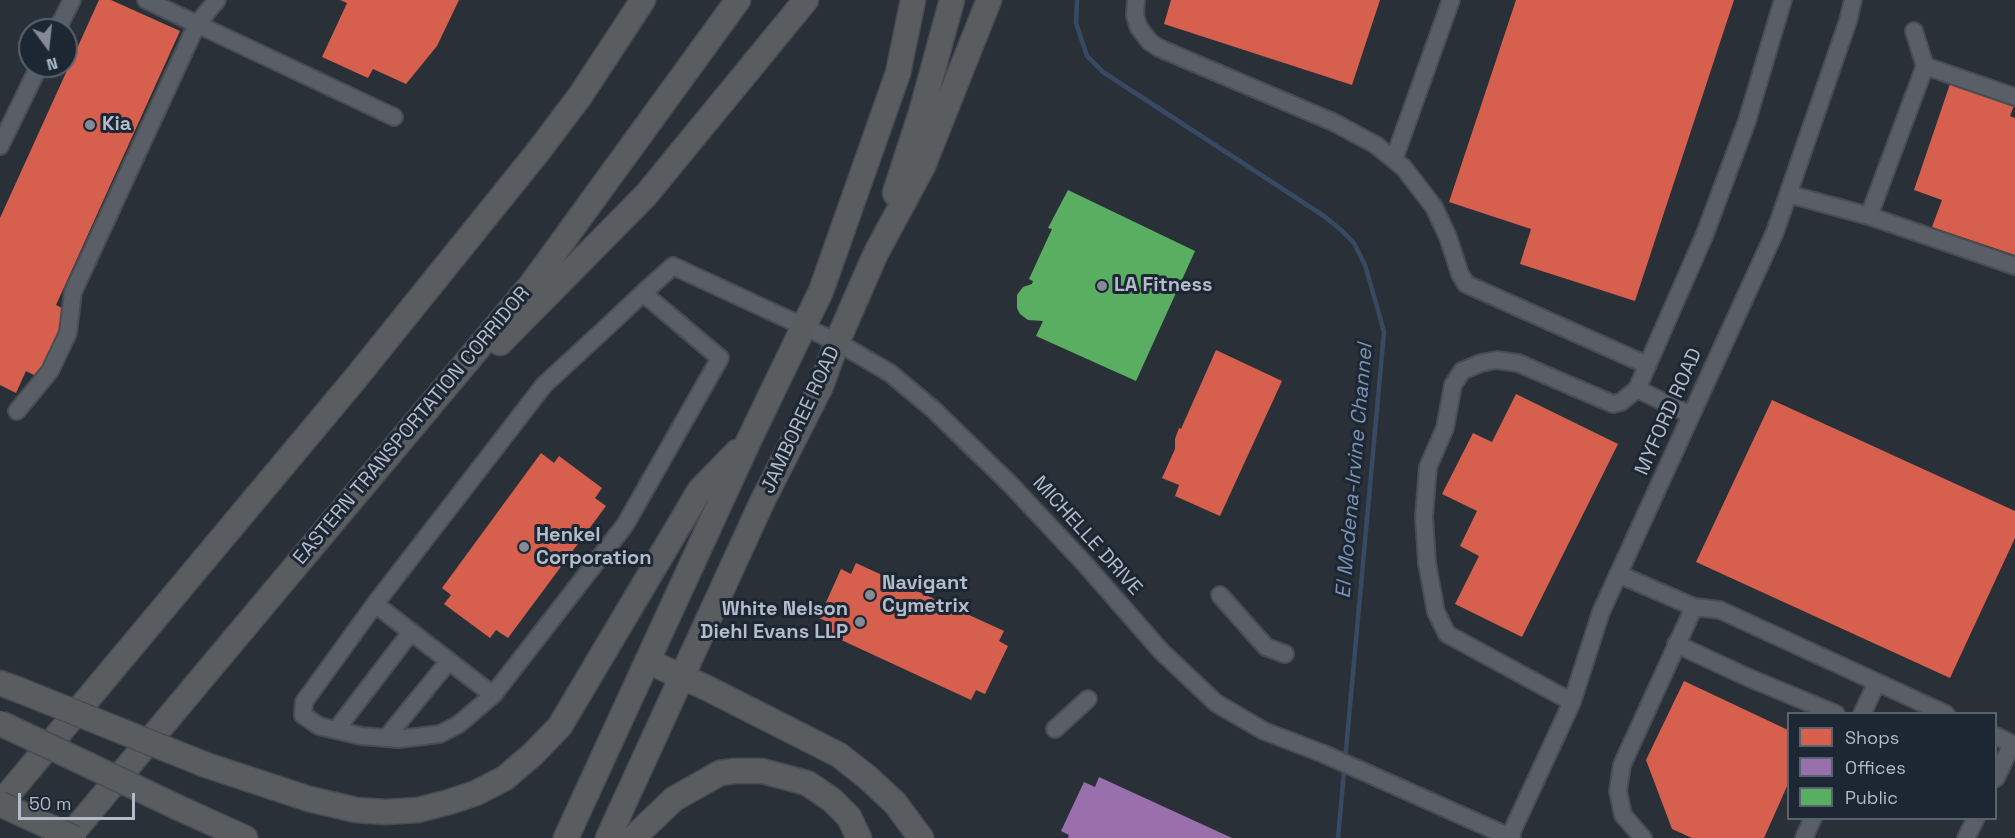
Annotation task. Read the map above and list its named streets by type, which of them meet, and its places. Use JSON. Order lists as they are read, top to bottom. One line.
{"streets":{"highway":["JAMBOREE ROAD","EASTERN TRANSPORTATION CORRIDOR"],"street":["MYFORD ROAD","MICHELLE DRIVE"]},"crossings":[["MYFORD ROAD","MICHELLE DRIVE"],["JAMBOREE ROAD","MICHELLE DRIVE"]],"water":["El Modena-Irvine Channel"],"places":["Kia","LA Fitness","Henkel Corporation","Navigant Cymetrix","White Nelson Diehl Evans LLP"],"legend":["Shops","Offices","Public"],"scale_bar":"50 m","north":"bottom"}
